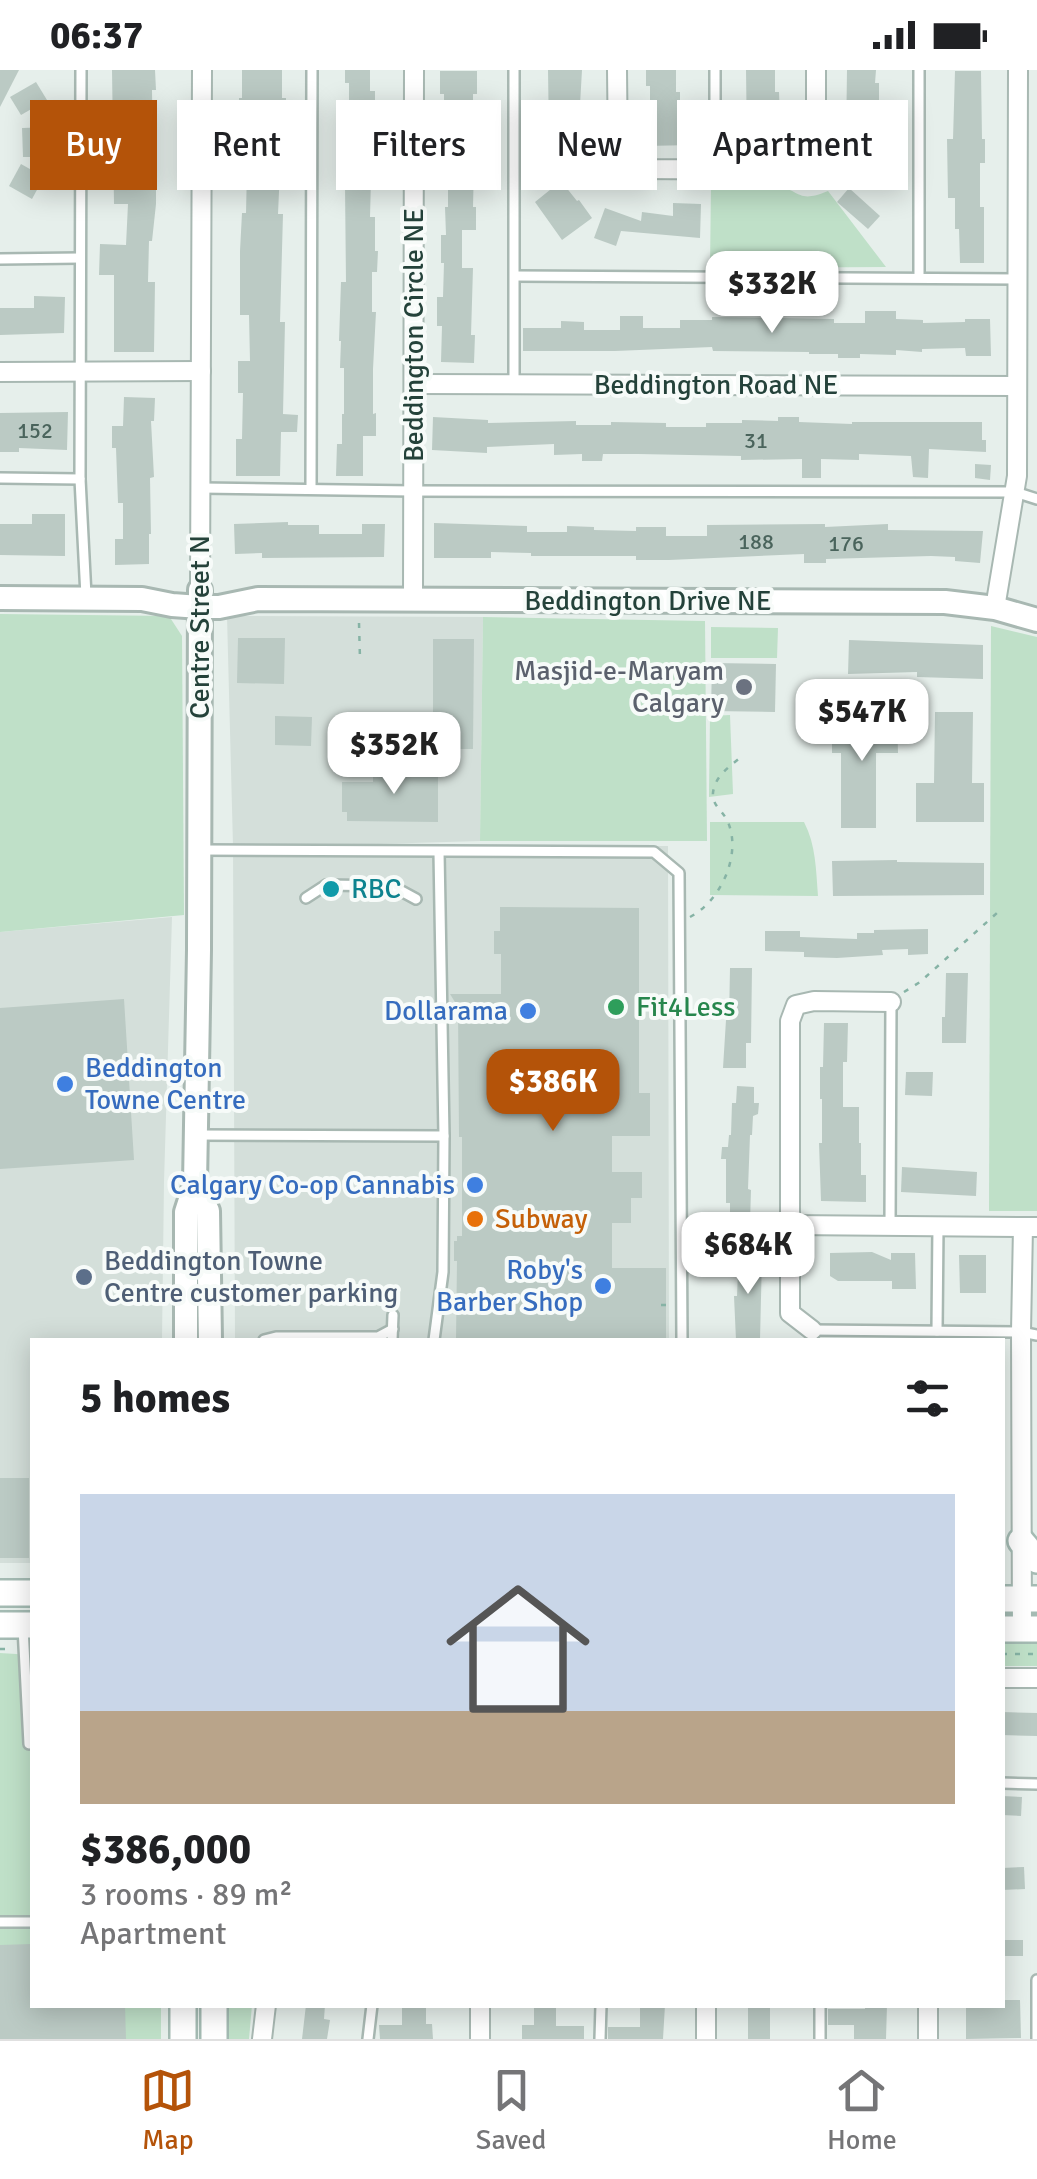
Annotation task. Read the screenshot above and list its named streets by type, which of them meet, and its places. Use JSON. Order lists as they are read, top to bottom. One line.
{"streets":{"street":["Beddington Circle NE","Beddington Road NE","Beddington Drive NE","Centre Street N"]},"crossings":[["Beddington Circle NE","Beddington Road NE"],["Beddington Circle NE","Beddington Drive NE"],["Beddington Drive NE","Centre Street N"]],"places":["Masjid-e-Maryam Calgary","RBC","Fit4Less","Dollarama","Beddington Towne Centre","Calgary Co-op Cannabis","Subway","Beddington Towne Centre customer parking","Roby's Barber Shop"],"house_numbers":["152","31","188","176"],"page":{"status":"06:37","chip":["Buy","Rent","Filters","New","Apartment"],"price":["$332K","$547K","$352K","$386K","$684K"],"heading":"5 homes","list":[{"name":"$386,000","note":"3 rooms · 89 m² · Apartment"}],"tabs":["Map","Saved","Home"]}}
